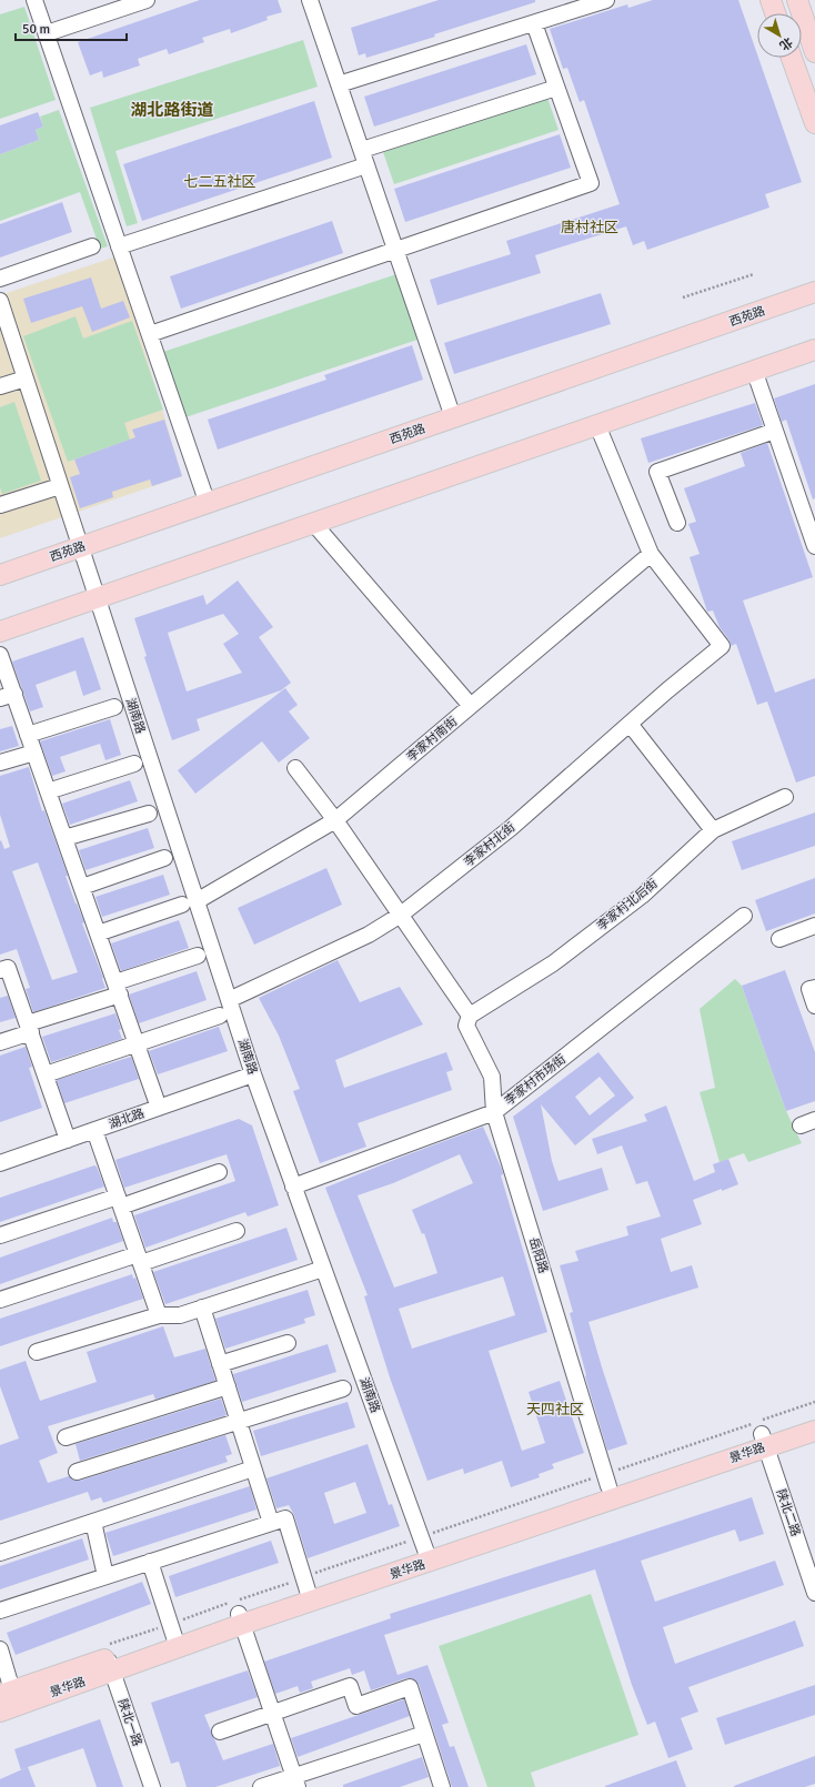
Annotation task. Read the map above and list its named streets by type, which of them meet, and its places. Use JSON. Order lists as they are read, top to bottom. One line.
{"streets":{"main road":["西苑路","景华路"],"street":["湖南路","李家村南街","李家村北街","李家村北后街","李家村市场街","湖北路","岳阳路","陕北二路","陕北一路"]},"crossings":[["西苑路","湖南路"],["湖南路","李家村南街"],["湖南路","李家村北街"],["湖南路","李家村市场街"],["湖南路","湖北路"],["湖南路","景华路"],["李家村南街","李家村北街"],["李家村南街","岳阳路"],["李家村北街","岳阳路"],["李家村北后街","岳阳路"],["李家村市场街","岳阳路"],["岳阳路","景华路"],["景华路","陕北二路"],["景华路","陕北一路"]],"districts":["湖北路街道","七二五社区","唐村社区","天四社区"],"scale_bar":"50 m","north":"bottom right"}
